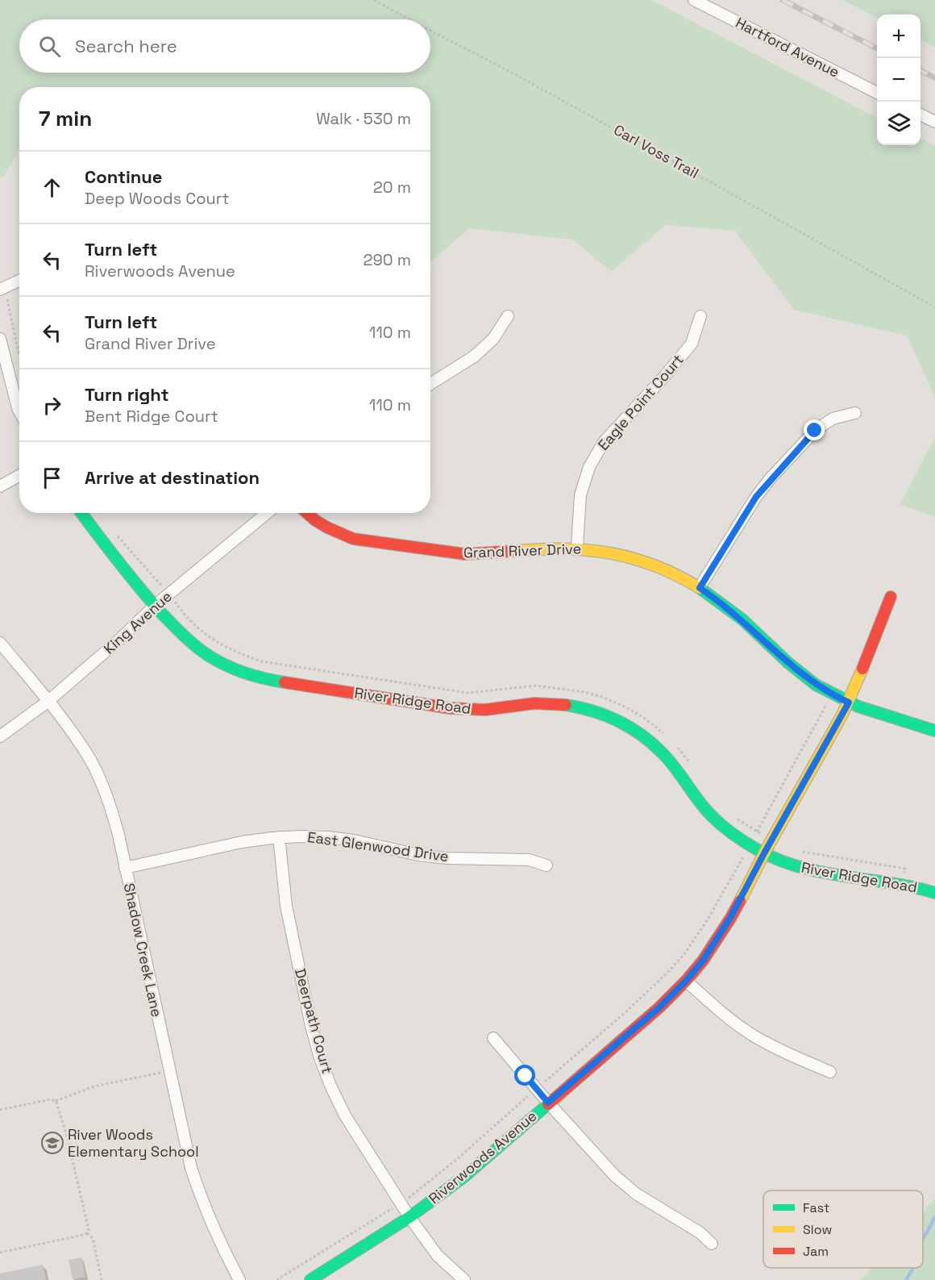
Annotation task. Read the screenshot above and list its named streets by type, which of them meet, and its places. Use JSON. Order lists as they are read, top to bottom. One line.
{"streets":{"street":["Hartford Avenue","Eagle Point Court","Grand River Drive","King Avenue","River Ridge Road","East Glenwood Drive","Shadow Creek Lane","Deerpath Court","Riverwoods Avenue"],"path":["Carl Voss Trail"]},"crossings":[["Eagle Point Court","Grand River Drive"],["Grand River Drive","Riverwoods Avenue"],["King Avenue","River Ridge Road"],["King Avenue","Shadow Creek Lane"],["River Ridge Road","Riverwoods Avenue"],["East Glenwood Drive","Shadow Creek Lane"],["East Glenwood Drive","Deerpath Court"],["Deerpath Court","Riverwoods Avenue"]],"places":{"school or university":["River Woods Elementary School"]},"legend":["Fast","Slow","Jam"],"page":{"map_buttons":["+","−"],"search":"Search here","heading":["7 min","Walk · 530 m"],"list":[["Continue","Deep Woods Court","20 m"],["Turn left","Riverwoods Avenue","290 m"],["Turn left","Grand River Drive","110 m"],["Turn right","Bent Ridge Court","110 m"],"Arrive at destination"]}}
